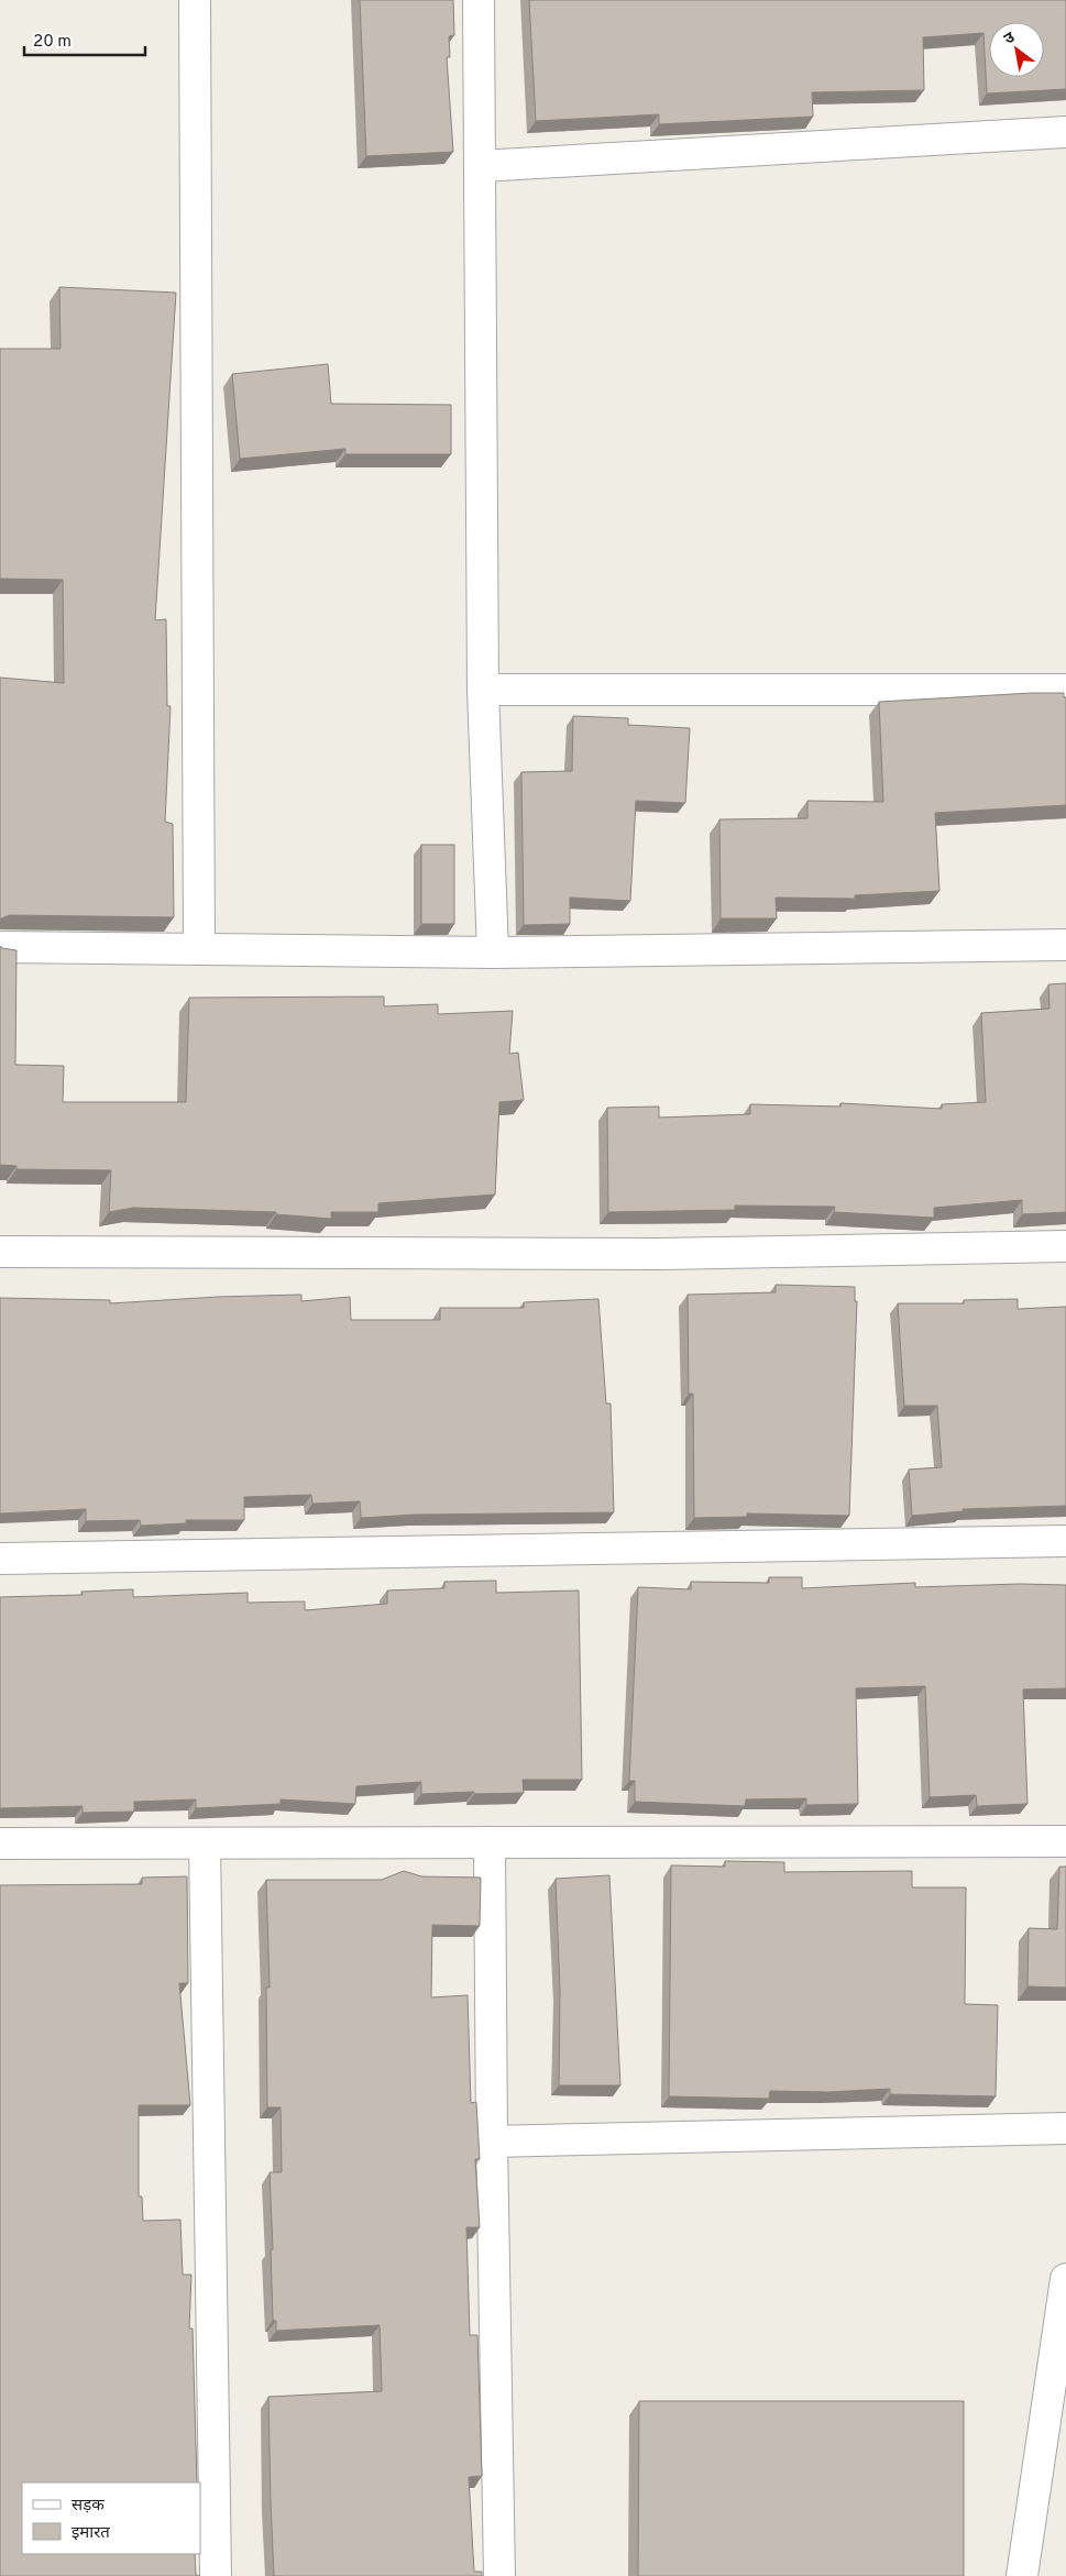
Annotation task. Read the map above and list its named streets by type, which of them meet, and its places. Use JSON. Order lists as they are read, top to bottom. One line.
{"legend":["सड़क","इमारत"],"scale_bar":"20 m","north":"top left"}
